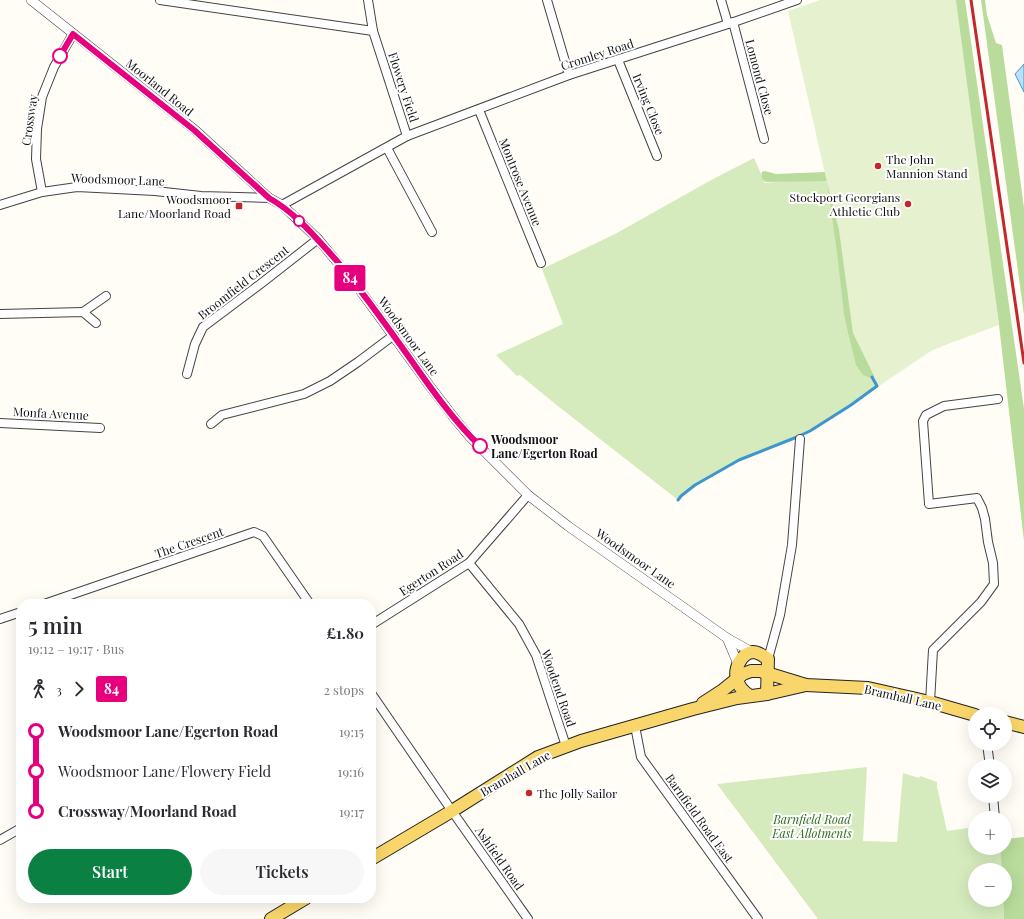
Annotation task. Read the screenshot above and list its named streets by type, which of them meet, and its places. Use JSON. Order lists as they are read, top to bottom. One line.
{"streets":{"main road":["Bramhall Lane"],"street":["Cromley Road","Lomond Close","Moorland Road","Flowery Field","Irving Close","Crossway","Woodsmoor Lane","Montrose Avenue","Broomfield Crescent","Monfa Avenue","The Crescent","Egerton Road","Woodend Road","Barnfield Road East","Ashfield Road"]},"crossings":[["Cromley Road","Lomond Close"],["Cromley Road","Flowery Field"],["Cromley Road","Irving Close"],["Cromley Road","Montrose Avenue"],["Moorland Road","Crossway"],["Moorland Road","Woodsmoor Lane"],["Flowery Field","Woodsmoor Lane"],["Crossway","Woodsmoor Lane"],["Woodsmoor Lane","Broomfield Crescent"],["Woodsmoor Lane","Egerton Road"],["Egerton Road","Woodend Road"],["Woodend Road","Bramhall Lane"],["Bramhall Lane","Barnfield Road East"],["Bramhall Lane","Ashfield Road"]],"parks":["Barnfield Road East Allotments"],"places":{"other":["The John Mannion Stand","Stockport Georgians Athletic Club","Woodsmoor Lane/Egerton Road","The Jolly Sailor"],"transit":["Woodsmoor Lane/Moorland Road"]},"lines":["bus line 84"],"page":{"on_map":"84","heading":["5 min","19:12 – 19:17 · Bus","£1.80"],"legs":["3","84","2 stops"],"map_buttons":["+","−"],"list":[{"name":"Woodsmoor Lane/Egerton Road","value":"19:15"},{"name":"Woodsmoor Lane/Flowery Field","value":"19:16"},{"name":"Crossway/Moorland Road","value":"19:17"}],"buttons":["Start","Tickets"]}}
